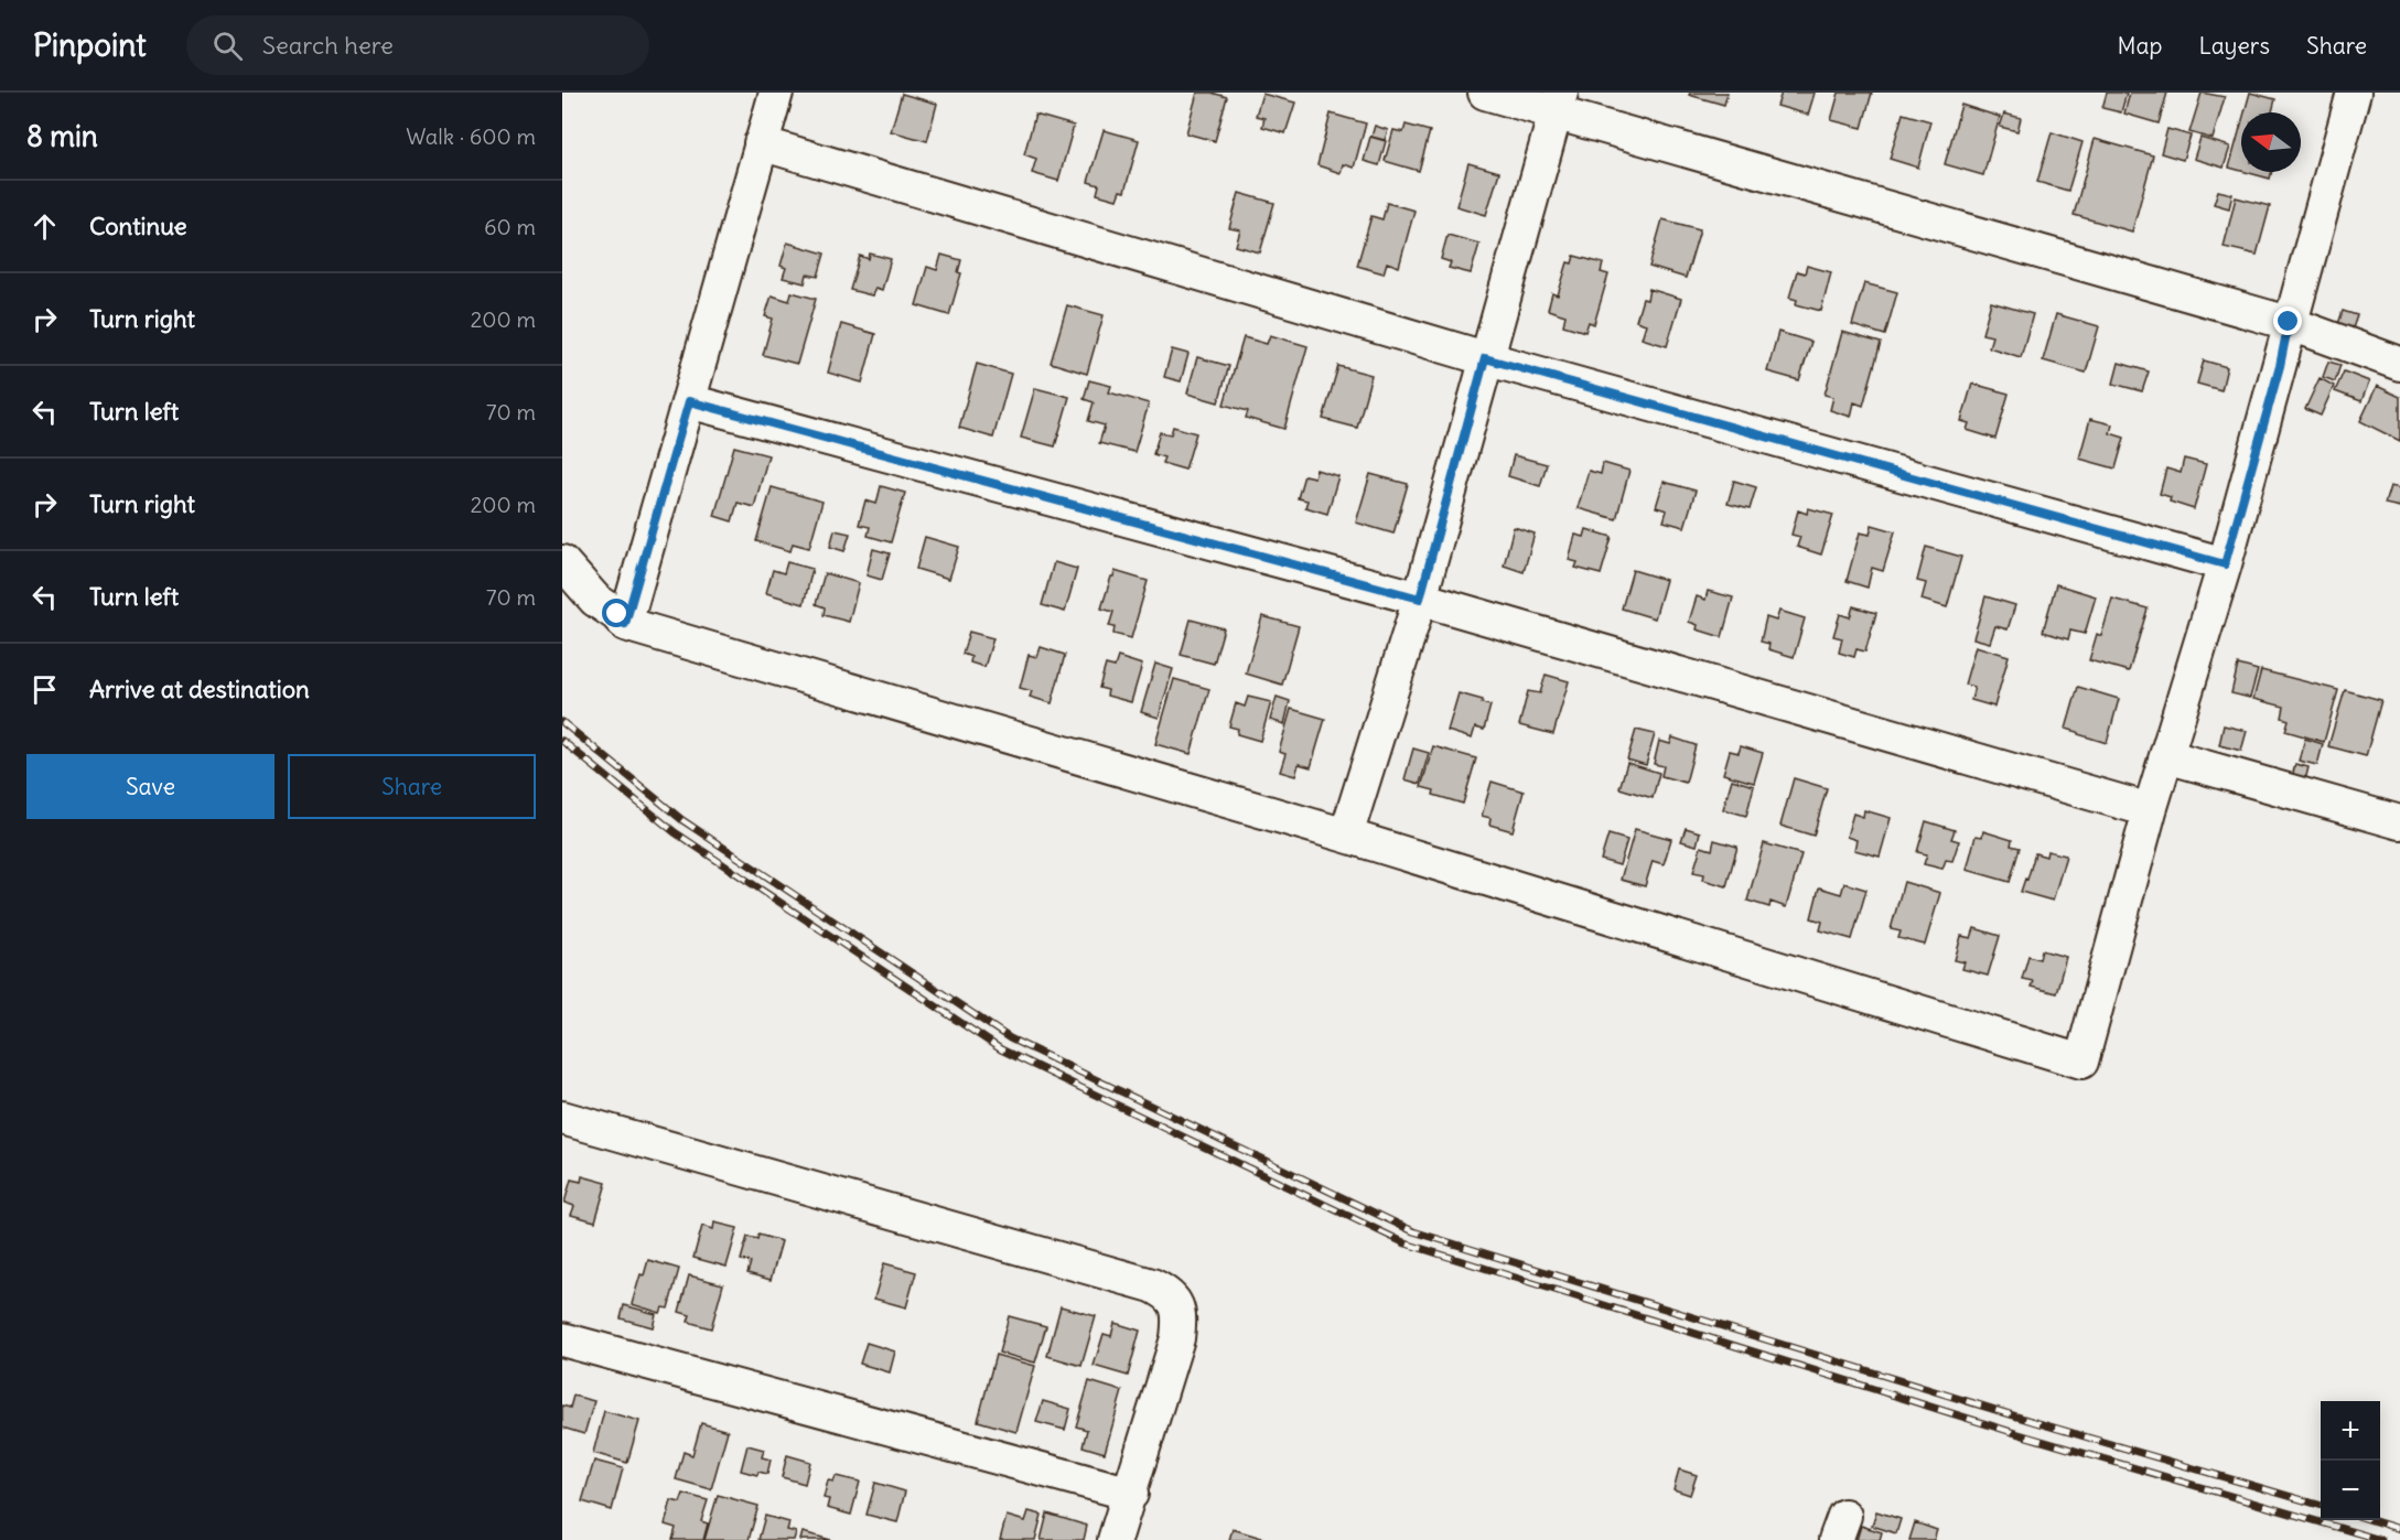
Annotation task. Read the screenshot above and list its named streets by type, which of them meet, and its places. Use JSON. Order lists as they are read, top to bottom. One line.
{"north":"left","page":{"header":"Pinpoint","search":"Search here","nav":["Map","Layers","Share"],"heading":["8 min","Walk · 600 m"],"list":[["Continue","60 m"],["Turn right","200 m"],["Turn left","70 m"],["Turn right","200 m"],["Turn left","70 m"],"Arrive at destination"],"buttons":["Save","Share"],"map_buttons":["+","−"]}}
